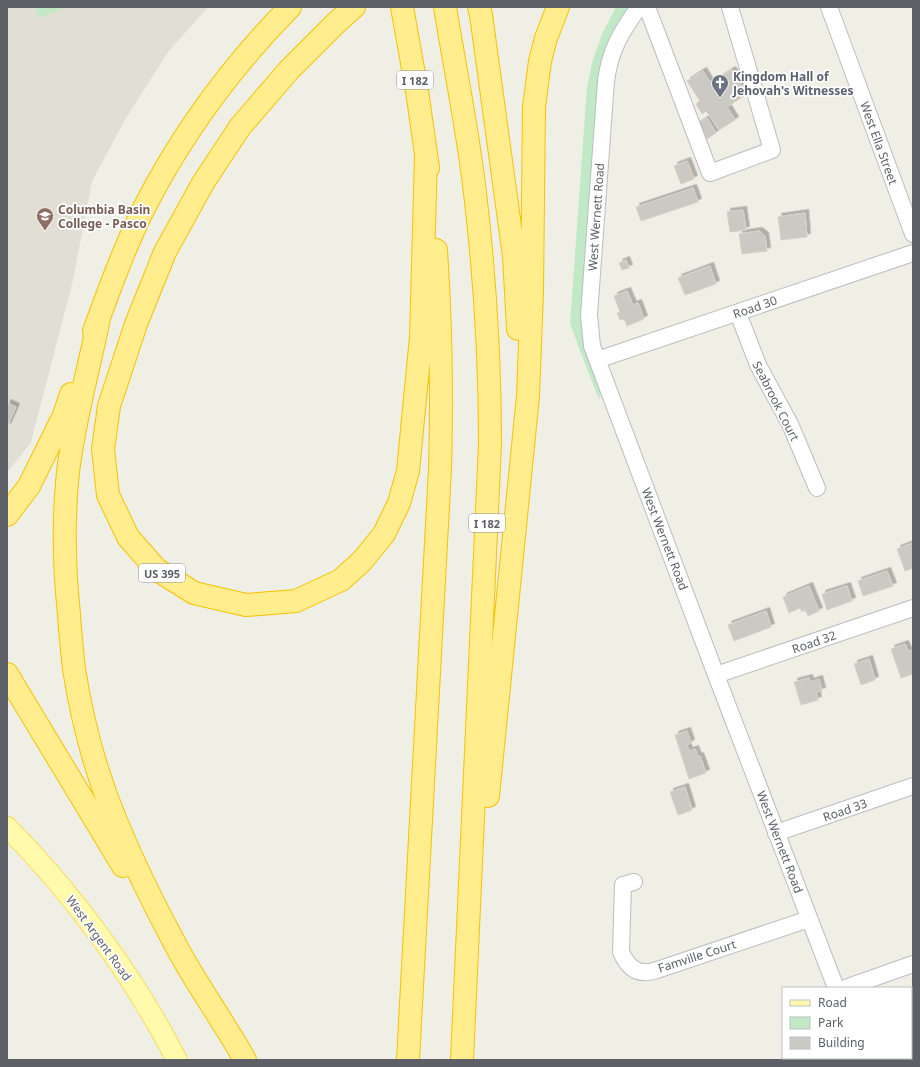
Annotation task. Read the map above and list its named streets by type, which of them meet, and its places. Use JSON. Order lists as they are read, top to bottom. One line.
{"streets":{"highway":["I 182","US 395"],"main road":["West Argent Road"],"street":["West Ella Street","West Wernett Road","Road 30","Seabrook Court","Road 32","Road 33","Famville Court"]},"crossings":[["I 182","US 395"],["West Wernett Road","Road 30"],["West Wernett Road","Road 32"],["West Wernett Road","Road 33"],["West Wernett Road","Famville Court"],["Road 30","Seabrook Court"]],"places":{"church":["Kingdom Hall of Jehovah's Witnesses"],"school or university":["Columbia Basin College - Pasco"]},"legend":["Road","Park","Building"]}
